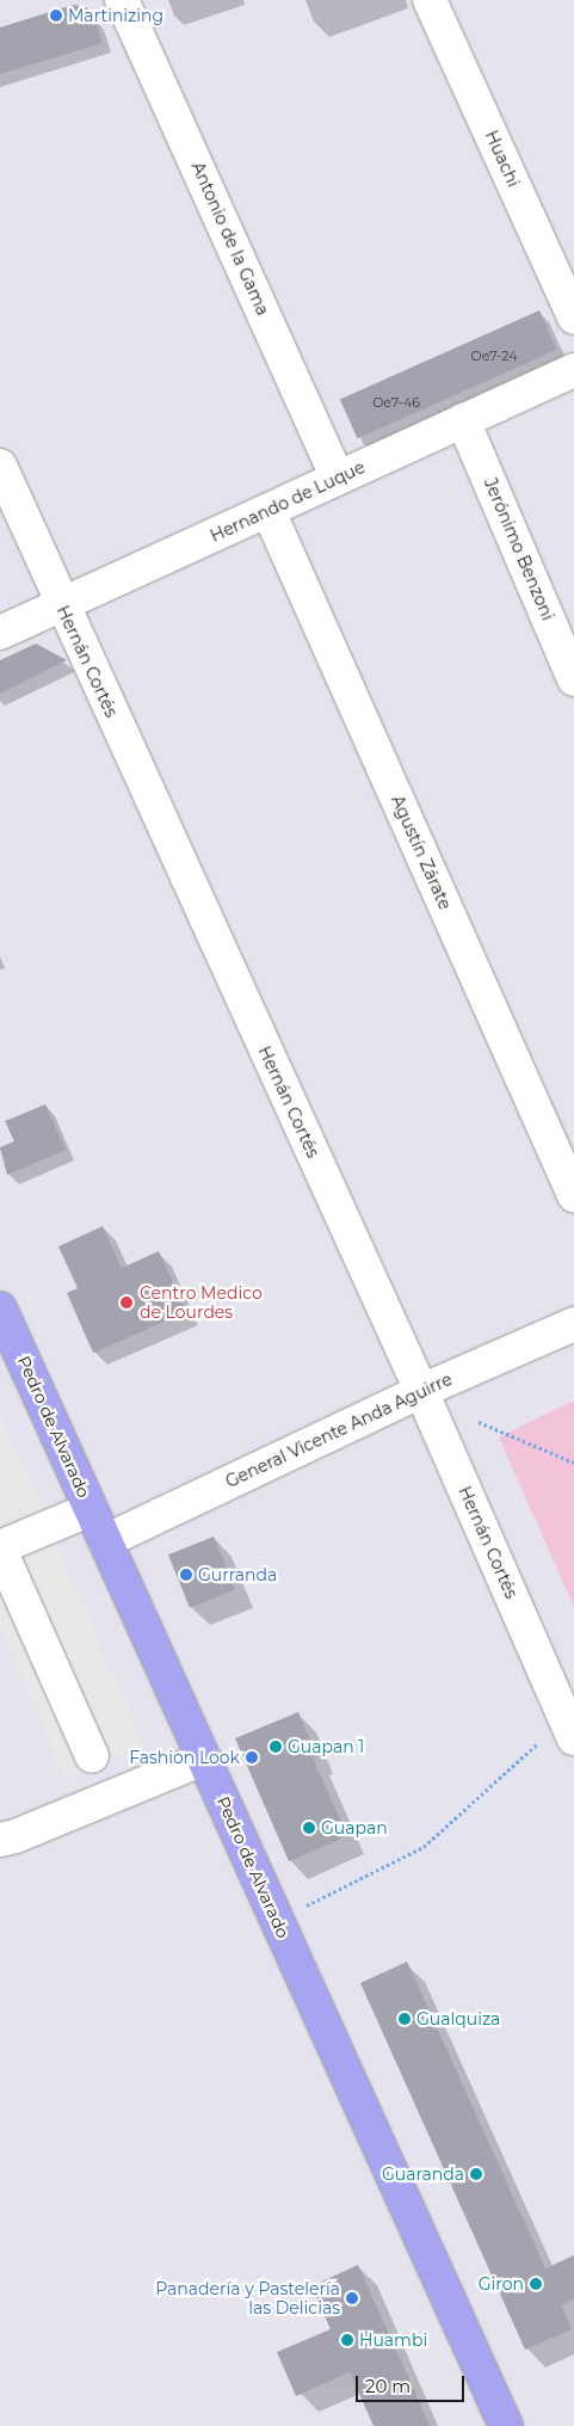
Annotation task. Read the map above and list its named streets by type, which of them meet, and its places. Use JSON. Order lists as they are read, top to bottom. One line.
{"streets":{"main road":["Pedro de Alvarado"],"street":["Huachi","Antonio de la Gama","Hernando de Luque","Jerónimo Benzoni","Hernán Cortés","Agustín Zárate","General Vicente Anda Aguirre"]},"crossings":[["Antonio de la Gama","Hernando de Luque"],["Hernando de Luque","Jerónimo Benzoni"],["Hernando de Luque","Hernán Cortés"],["Hernando de Luque","Agustín Zárate"],["Hernán Cortés","General Vicente Anda Aguirre"],["Pedro de Alvarado","General Vicente Anda Aguirre"]],"places":["Martinizing","Centro Medico de Lourdes","Gurranda","Guapan 1","Fashion Look","Guapan","Gualquiza","Guaranda","Giron","Panadería y Pastelería las Delicias","Huambi"],"house_numbers":["Oe7-24","Oe7-46"],"scale_bar":"20 m"}
